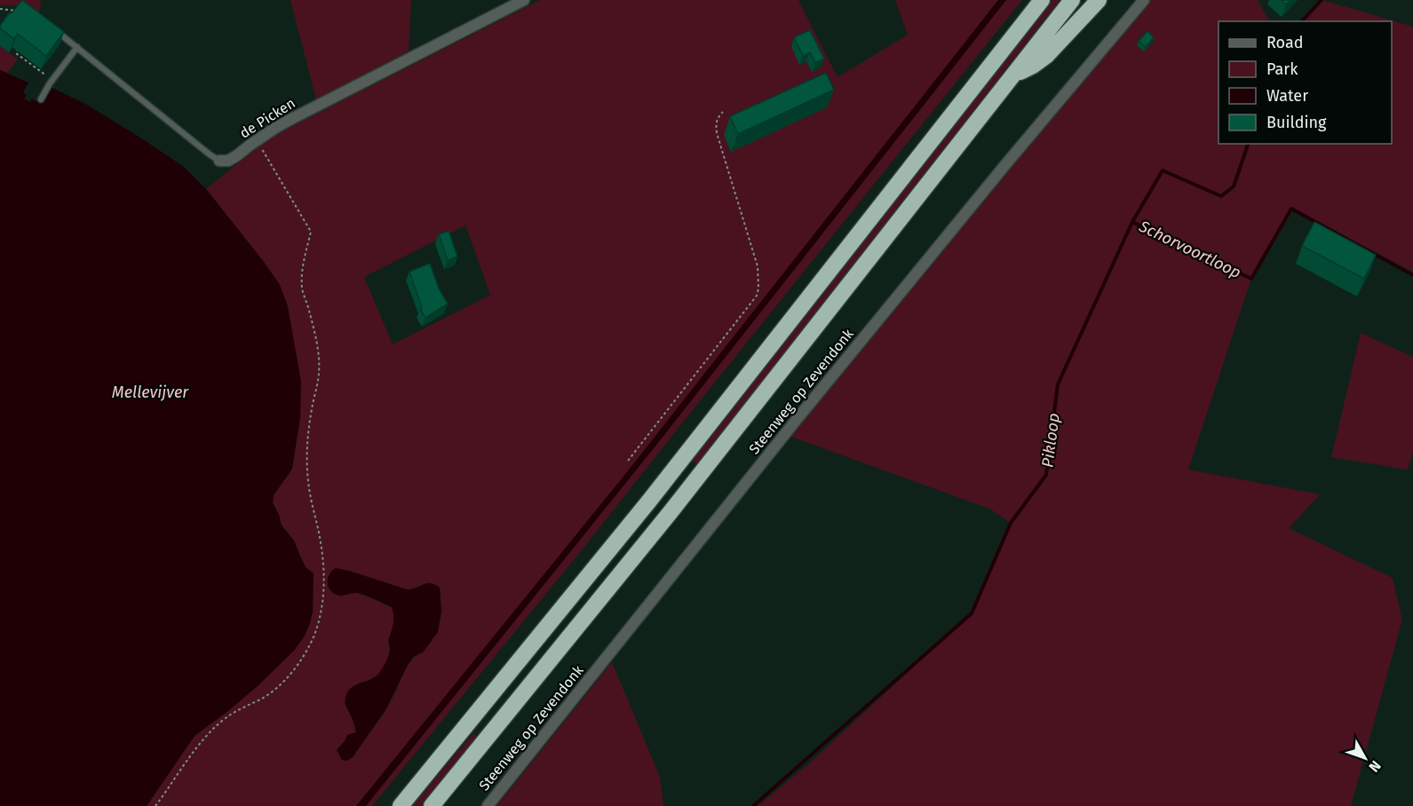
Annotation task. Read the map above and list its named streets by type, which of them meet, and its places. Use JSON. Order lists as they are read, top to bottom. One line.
{"streets":{"street":["de Picken","Steenweg op Zevendonk"]},"water":["Schorvoortloop","Mellevijver","Pikloop"],"legend":["Road","Park","Water","Building"],"north":"bottom right"}
